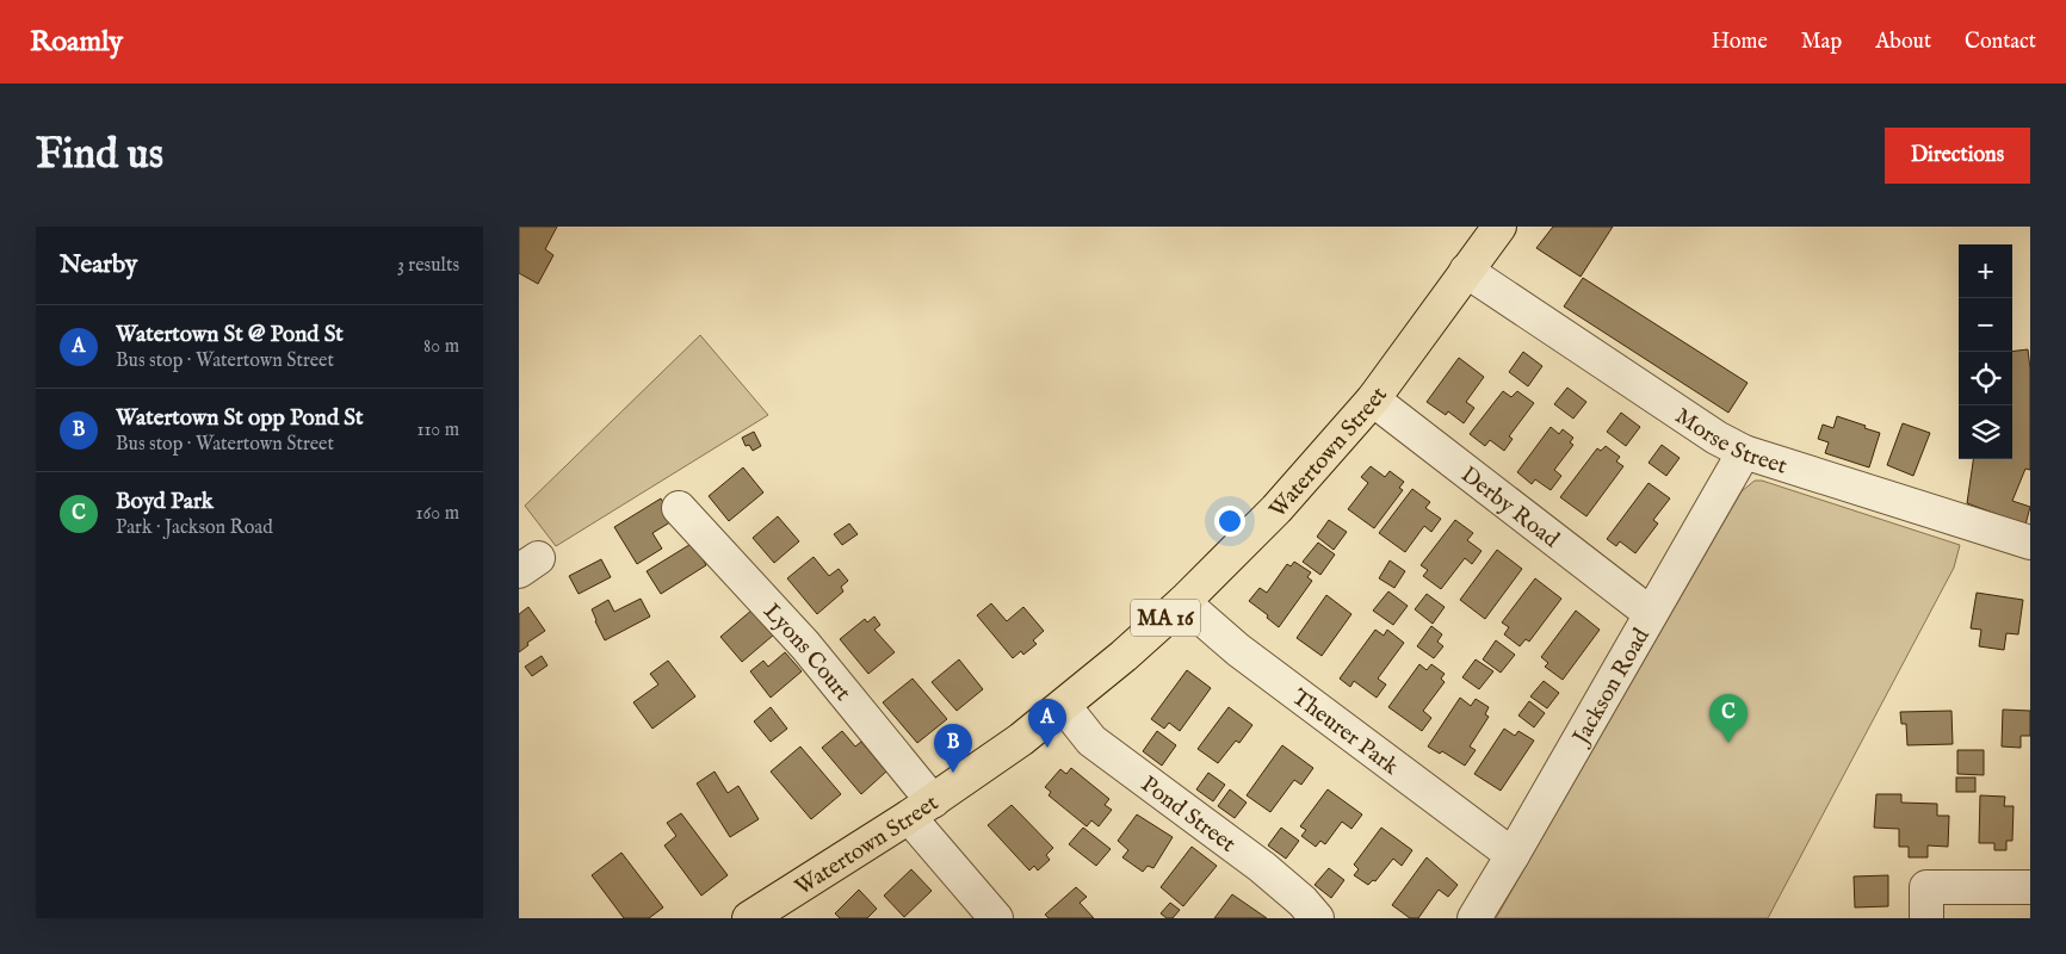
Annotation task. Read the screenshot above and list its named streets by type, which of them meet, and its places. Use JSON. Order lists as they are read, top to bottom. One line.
{"streets":{"main road":["Watertown Street","MA 16"],"street":["Morse Street","Derby Road","Lyons Court","Jackson Road","Theurer Park","Pond Street"]},"crossings":[["Morse Street","Watertown Street"],["Morse Street","Jackson Road"],["Watertown Street","Derby Road"],["Watertown Street","Lyons Court"],["Watertown Street","Theurer Park"],["Watertown Street","Pond Street"],["Derby Road","Jackson Road"],["Jackson Road","Theurer Park"]],"page":{"header":"Roamly","nav":["Home","Map","About","Contact"],"buttons":"Directions","title":"Find us","heading":["Nearby","3 results"],"map_buttons":["+","−"],"list":[{"mark":"A","name":"Watertown St @ Pond St","note":"Bus stop · Watertown Street","value":"80 m"},{"mark":"B","name":"Watertown St opp Pond St","note":"Bus stop · Watertown Street","value":"110 m"},{"mark":"C","name":"Boyd Park","note":"Park · Jackson Road","value":"160 m"}],"pins":["C","A","B"]}}
